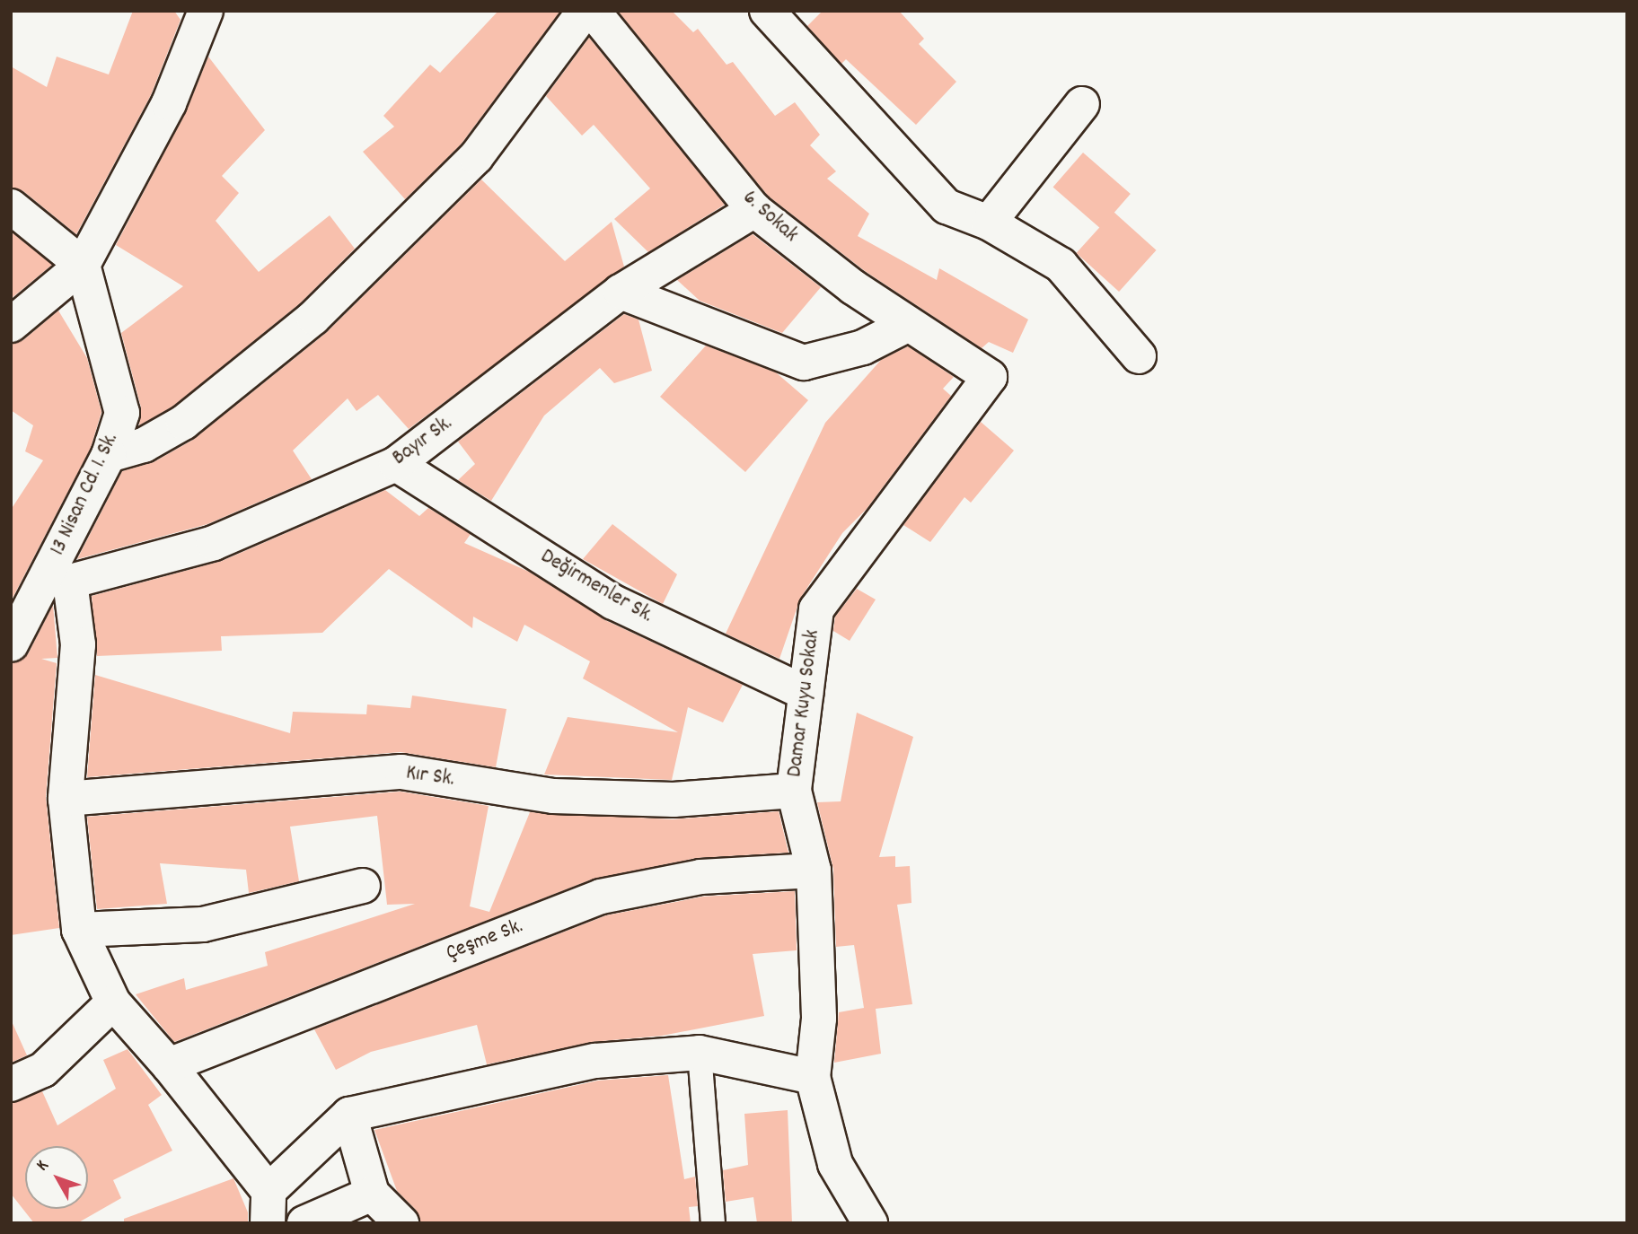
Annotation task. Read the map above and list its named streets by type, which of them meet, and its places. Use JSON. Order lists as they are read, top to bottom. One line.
{"streets":{"street":["6. Sokak","Bayır Sk.","13 Nisan Cd. 1. Sk.","Değirmenler Sk.","Damar Kuyu Sokak","Kır Sk.","Çeşme Sk."]},"crossings":[["6. Sokak","Bayır Sk."],["6. Sokak","Damar Kuyu Sokak"],["Bayır Sk.","13 Nisan Cd. 1. Sk."],["Bayır Sk.","Değirmenler Sk."],["Değirmenler Sk.","Damar Kuyu Sokak"],["Damar Kuyu Sokak","Kır Sk."],["Damar Kuyu Sokak","Çeşme Sk."]],"north":"top left"}
